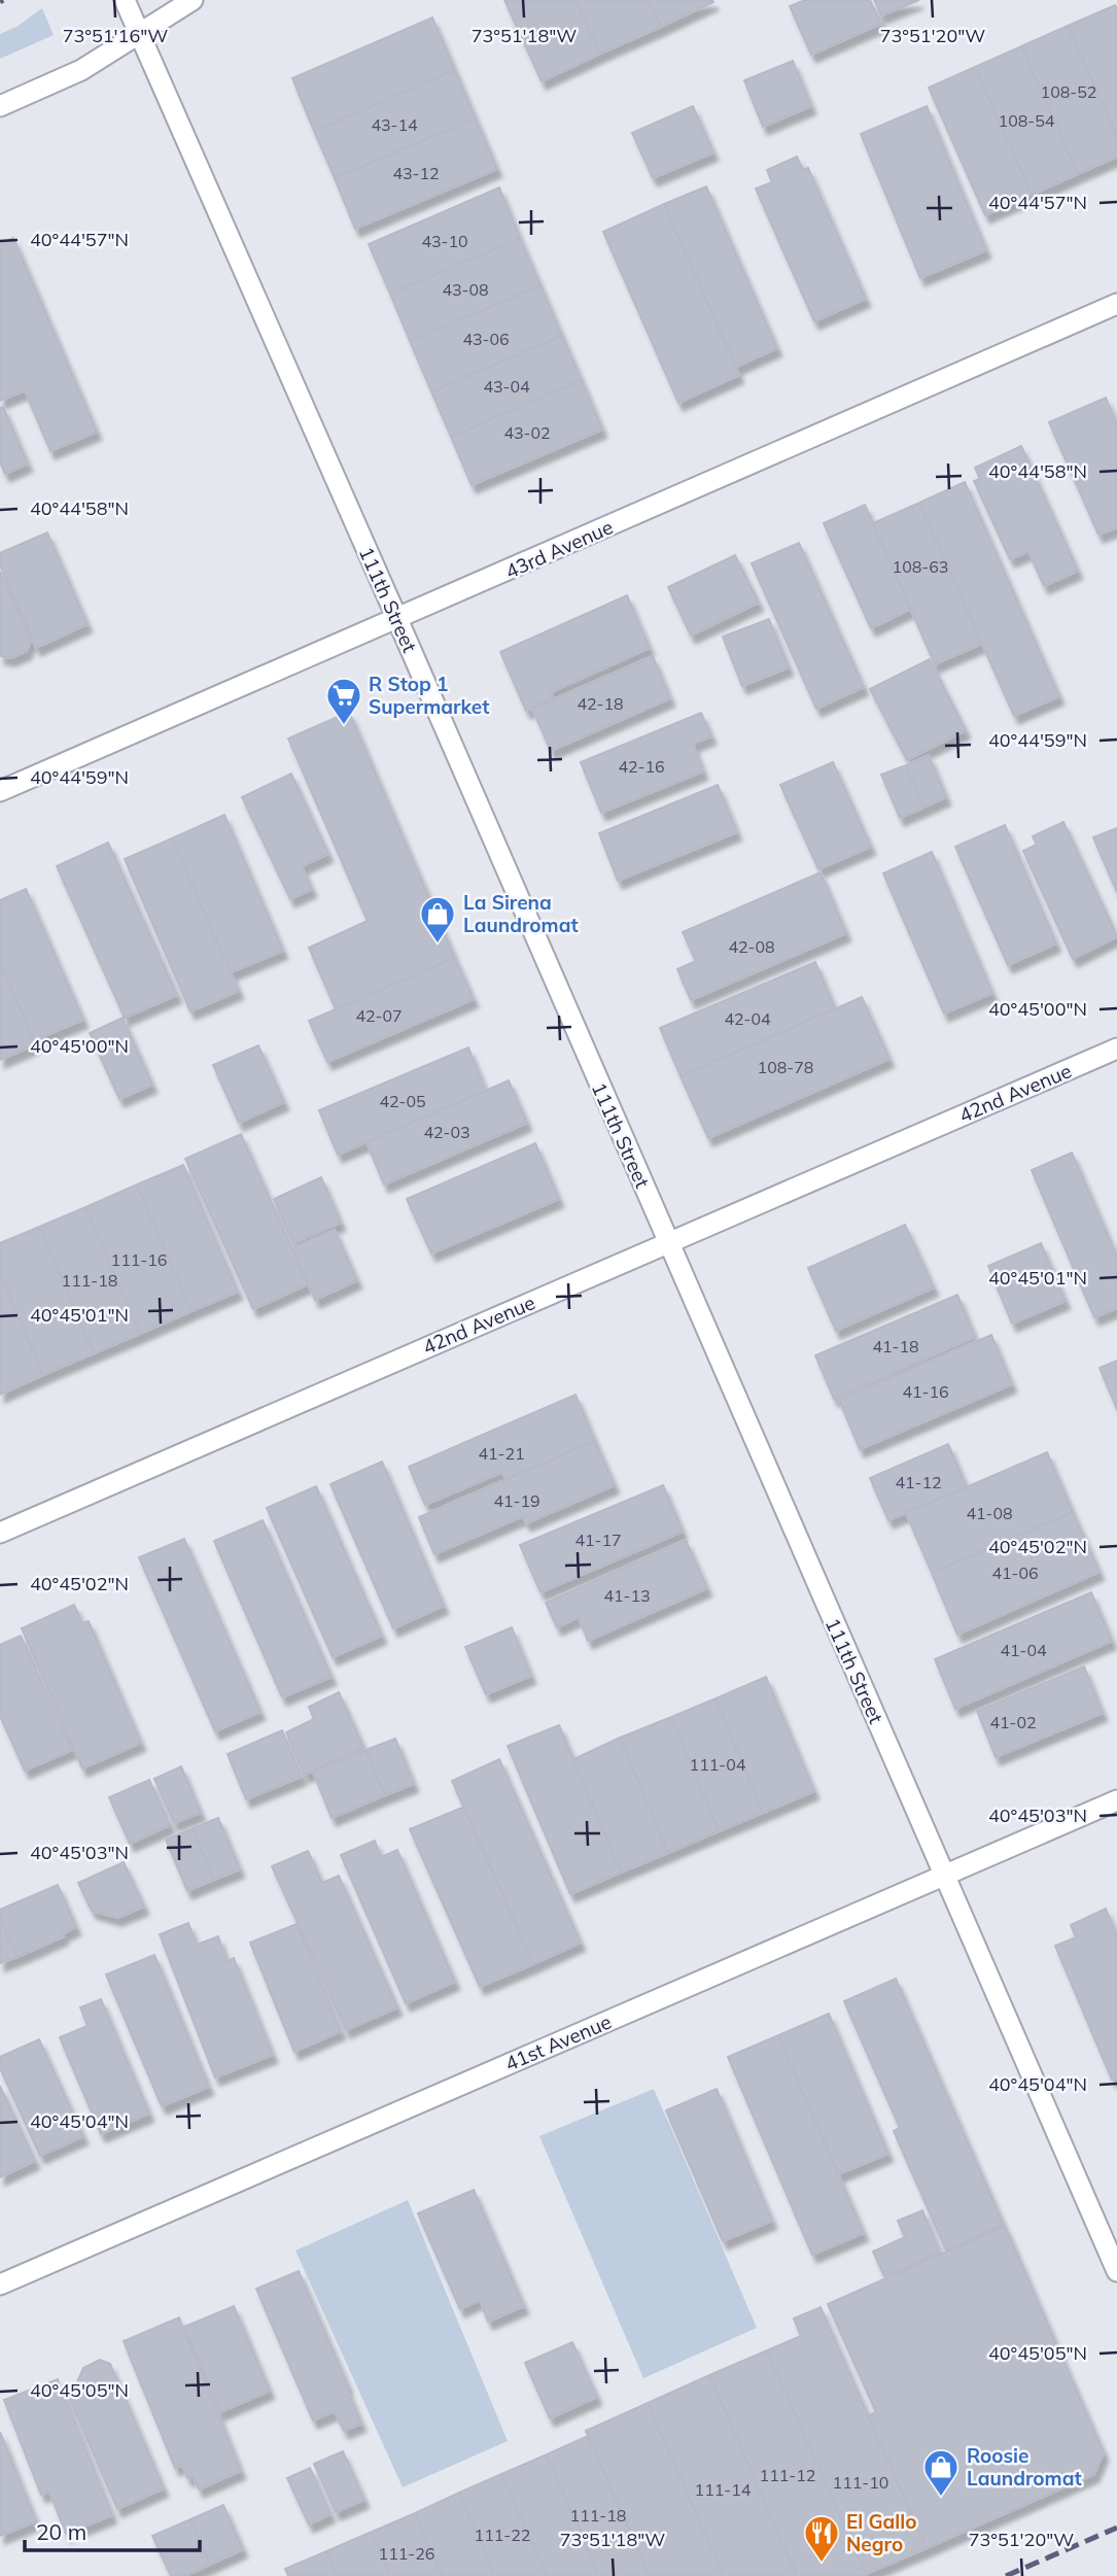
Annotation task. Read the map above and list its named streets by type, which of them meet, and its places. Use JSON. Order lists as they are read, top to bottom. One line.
{"streets":{"street":["43rd Avenue","111th Street","42nd Avenue","41st Avenue"]},"crossings":[["43rd Avenue","111th Street"],["111th Street","42nd Avenue"],["111th Street","41st Avenue"]],"places":{"supermarket":["R Stop 1 Supermarket"],"shop":["La Sirena Laundromat","Roosie Laundromat"],"restaurant":["El Gallo Negro"]},"house_numbers":["108-52","108-54","43-14","43-12","43-10","43-08","43-06","43-04","43-02","108-63","42-18","42-16","42-08","42-07","42-04","108-78","42-05","42-03","111-16","111-18","41-18","41-16","41-21","41-12","41-19","41-08","41-17","41-06","41-13","41-04","41-02","111-04","111-12","111-10","111-14","111-18","111-22","111-26"],"scale_bar":"20 m","coordinates":["73°51'16\"W","73°51'18\"W","73°51'20\"W","40°44'57\"N","40°44'58\"N","40°44'59\"N","40°45'00\"N","40°45'01\"N","40°45'02\"N","40°45'03\"N","40°45'04\"N","40°45'05\"N"]}
